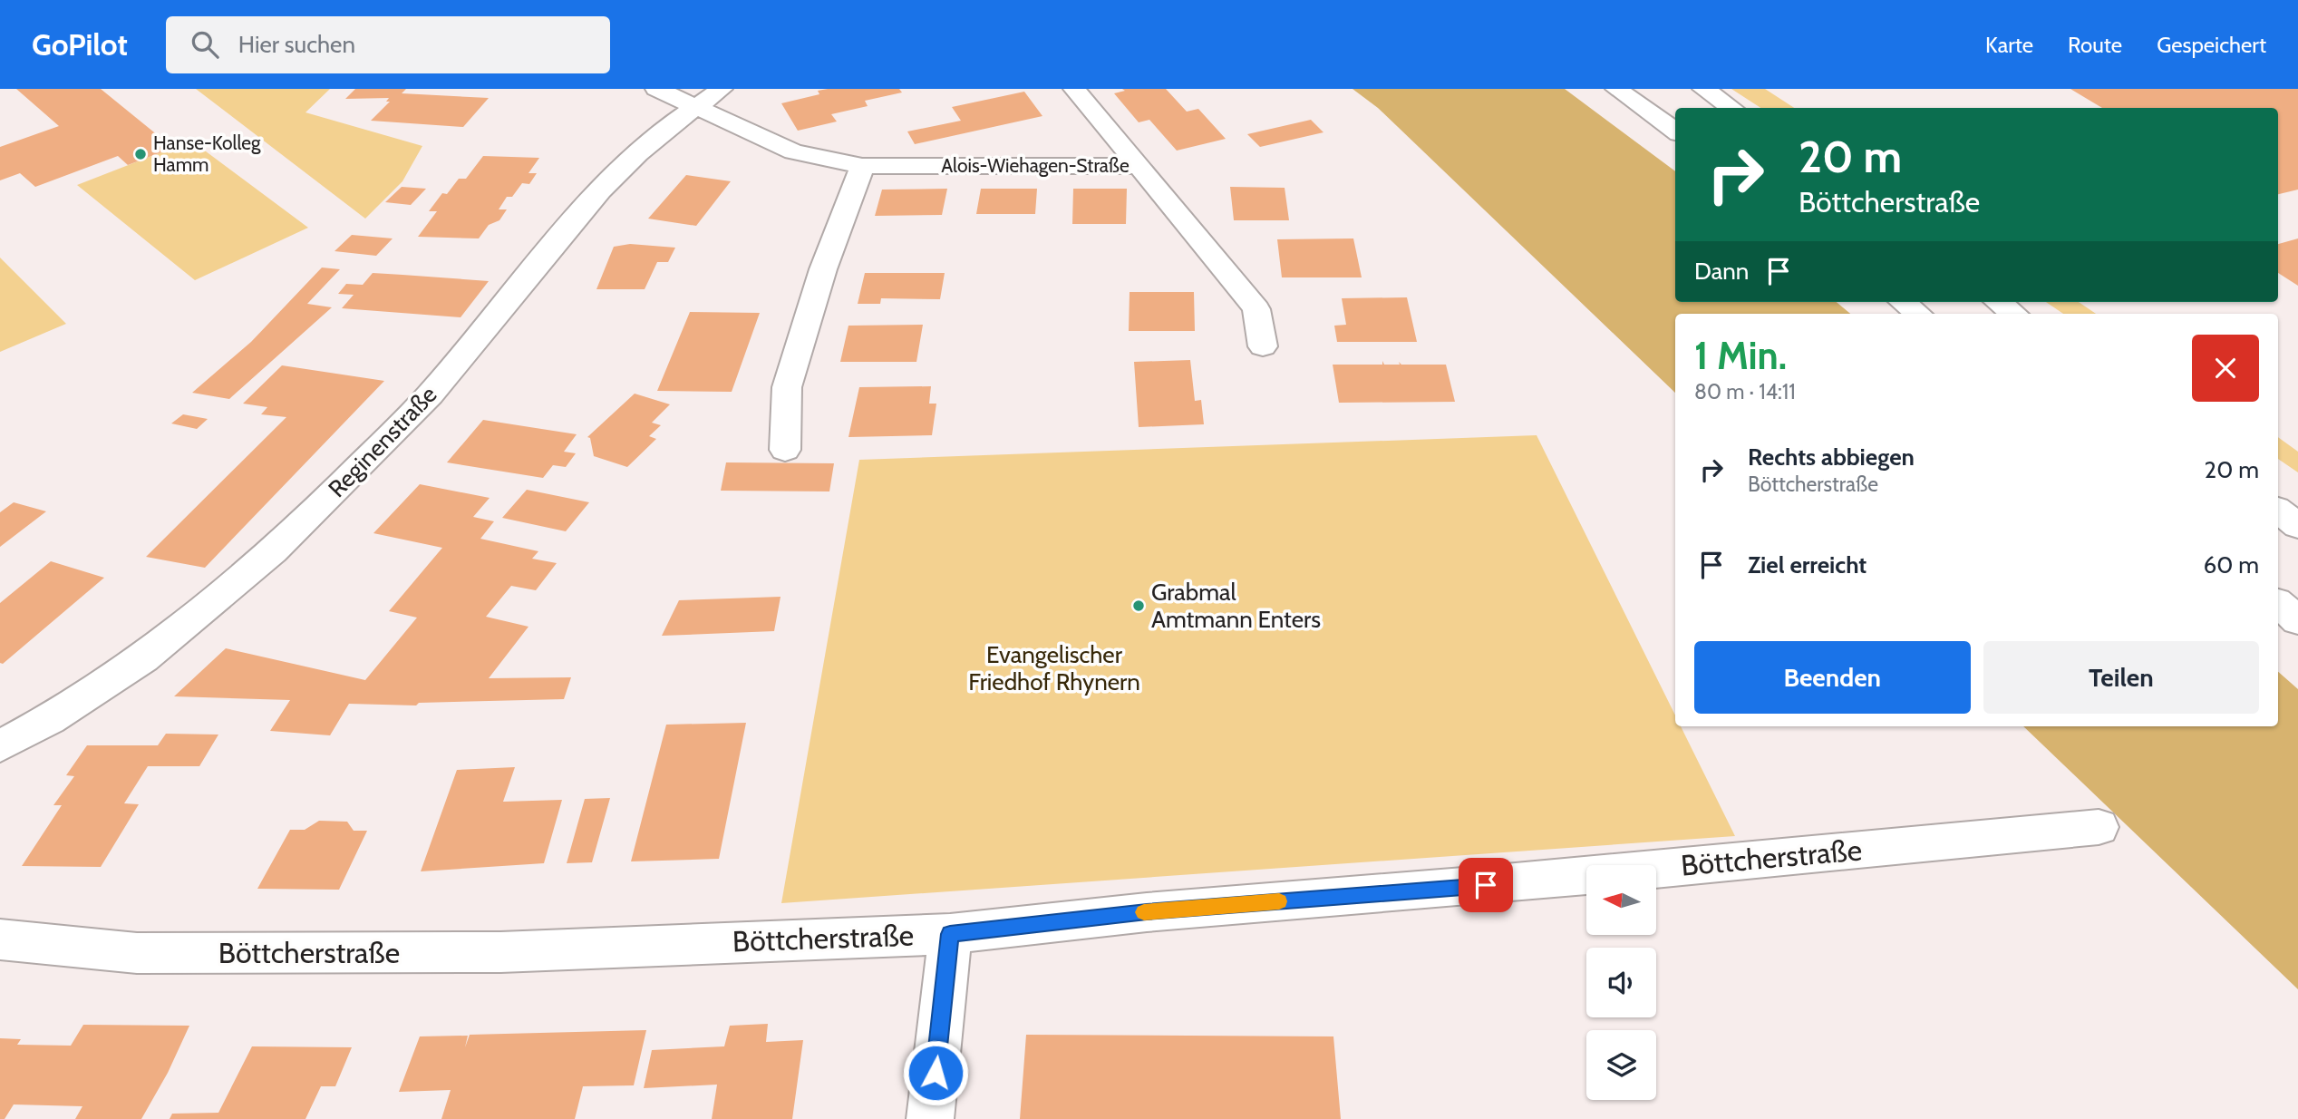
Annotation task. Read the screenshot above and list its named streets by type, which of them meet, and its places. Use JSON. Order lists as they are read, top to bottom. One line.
{"streets":{"main road":["Alois-Wiehagen-Straße","Reginenstraße","Böttcherstraße"]},"crossings":[["Alois-Wiehagen-Straße","Reginenstraße"]],"parks":["Evangelischer Friedhof Rhynern"],"places":["Hanse-Kolleg Hamm","Grabmal Amtmann Enters"],"north":"left","page":{"header":"GoPilot","search":"Hier suchen","nav":["Karte","Route","Gespeichert"],"turn":["20 m","Böttcherstraße"],"then":"Dann","heading":["1 Min.","80 m · 14:11"],"list":[{"name":"Rechts abbiegen","note":"Böttcherstraße","value":"20 m"},{"name":"Ziel erreicht","value":"60 m"}],"buttons":["Beenden","Teilen"]}}
